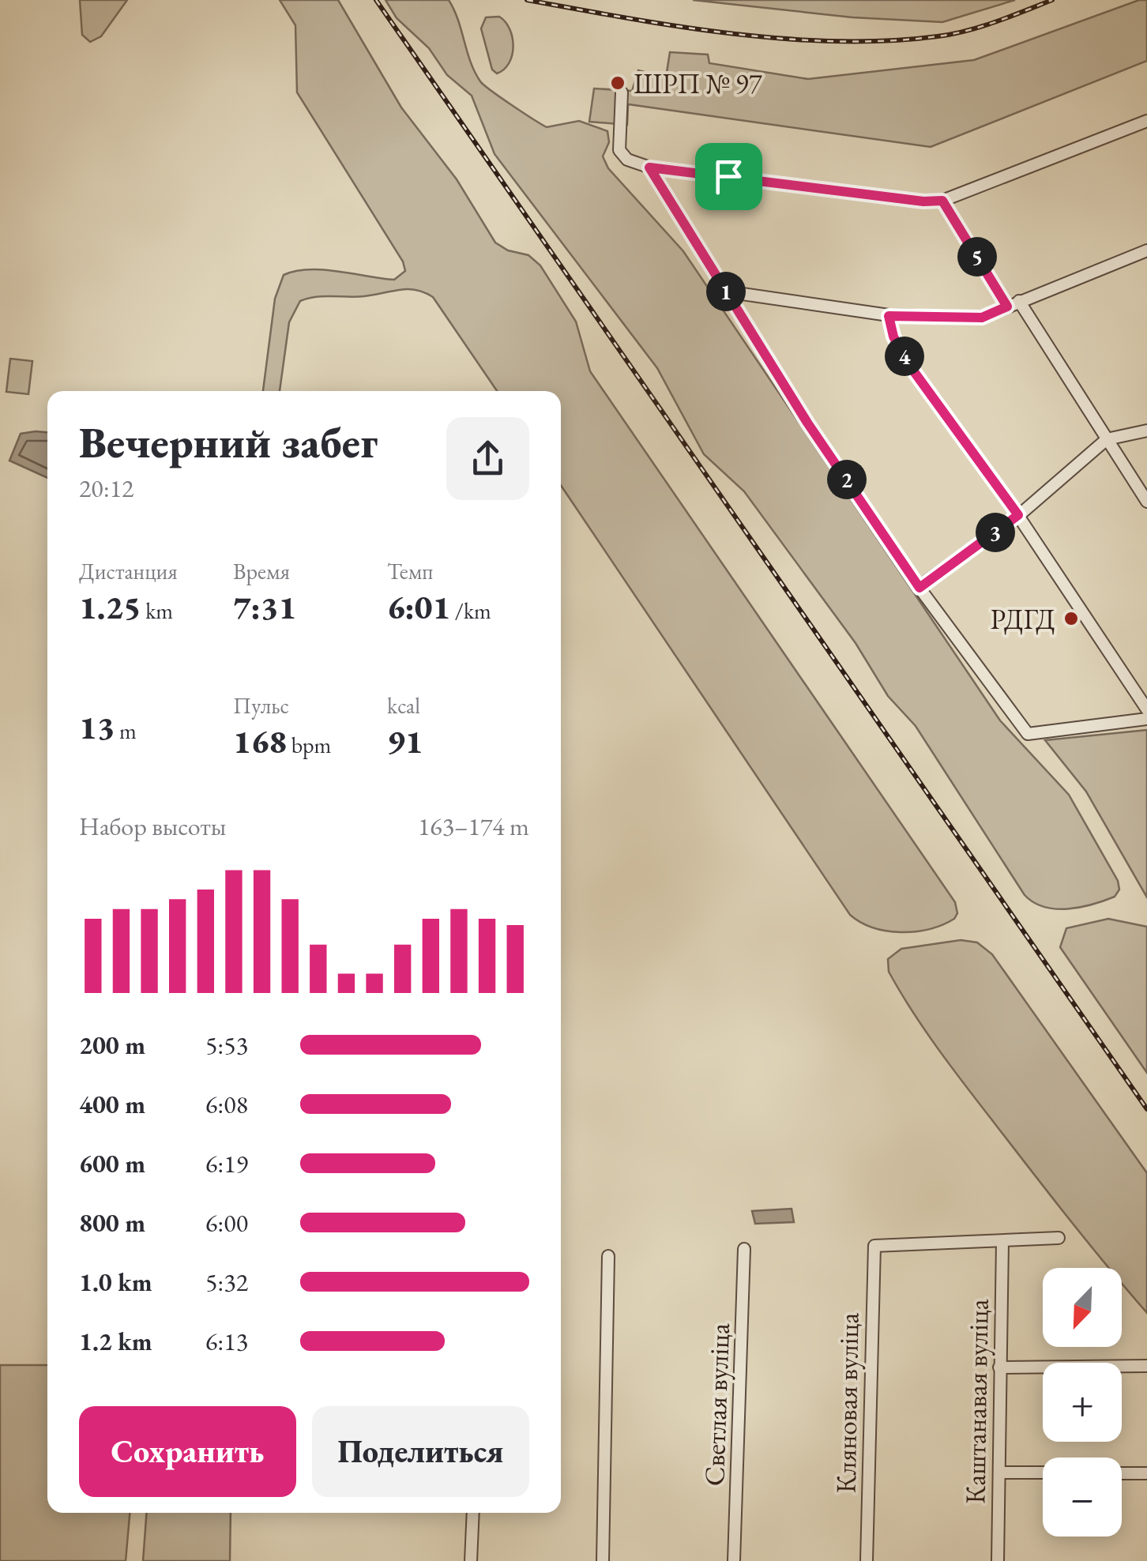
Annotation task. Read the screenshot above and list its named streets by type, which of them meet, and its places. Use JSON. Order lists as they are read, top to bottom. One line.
{"streets":{"street":["Каштанавая вуліца","Кляновая вуліца","Светлая вуліца"]},"crossings":[["Каштанавая вуліца","Кляновая вуліца"]],"places":["ШРП № 97","РДГД"],"north":"bottom left","page":{"pins":["5","1","4","2","3"],"heading":["Вечерний забег","20:12"],"stats":[["Дистанция","1.25 km"],["Время","7:31"],["Темп","6:01 /km"],["13 m"],["Пульс","168 bpm"],["kcal","91"]],"chart":["Набор высоты","163–174 m"],"list":[{"name":"200 m","note":"5:53"},{"name":"400 m","note":"6:08"},{"name":"600 m","note":"6:19"},{"name":"800 m","note":"6:00"},{"name":"1.0 km","note":"5:32"},{"name":"1.2 km","note":"6:13"}],"map_buttons":["+","−"],"buttons":["Сохранить","Поделиться"]}}
